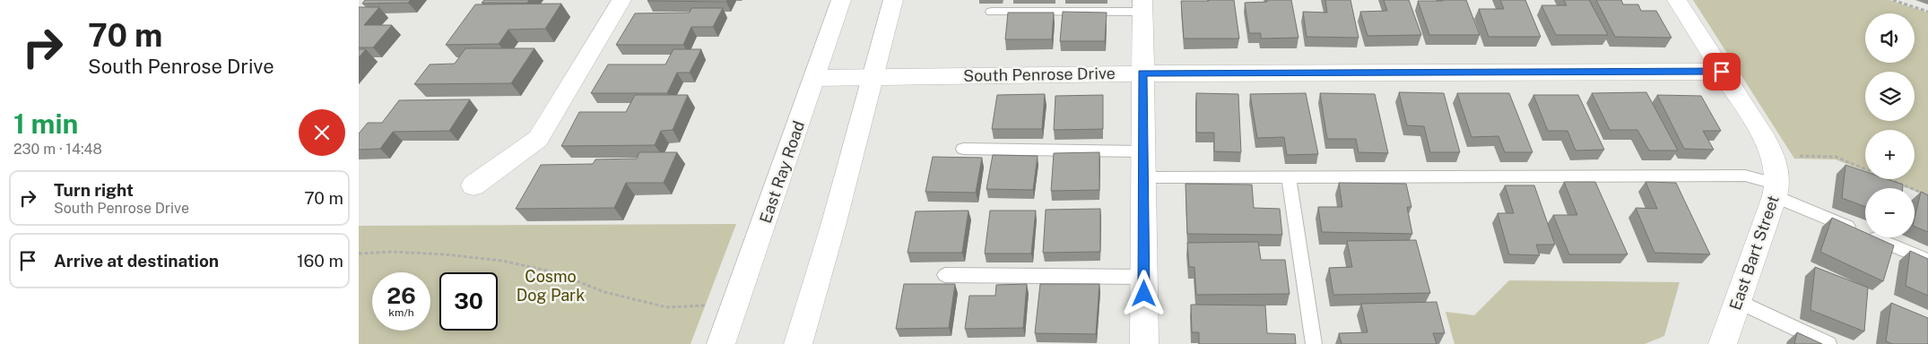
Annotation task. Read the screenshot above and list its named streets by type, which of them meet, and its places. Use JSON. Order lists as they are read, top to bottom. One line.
{"streets":{"street":["South Penrose Drive","East Ray Road","East Bart Street"]},"crossings":[["South Penrose Drive","East Ray Road"],["South Penrose Drive","East Bart Street"]],"parks":["Cosmo Dog Park"],"page":{"turn":["70 m","South Penrose Drive"],"map_buttons":["+","−"],"heading":["1 min","230 m · 14:48"],"list":[{"name":"Turn right","note":"South Penrose Drive","value":"70 m"},{"name":"Arrive at destination","value":"160 m"}],"speed":"26 km/h","limit":"30"}}
